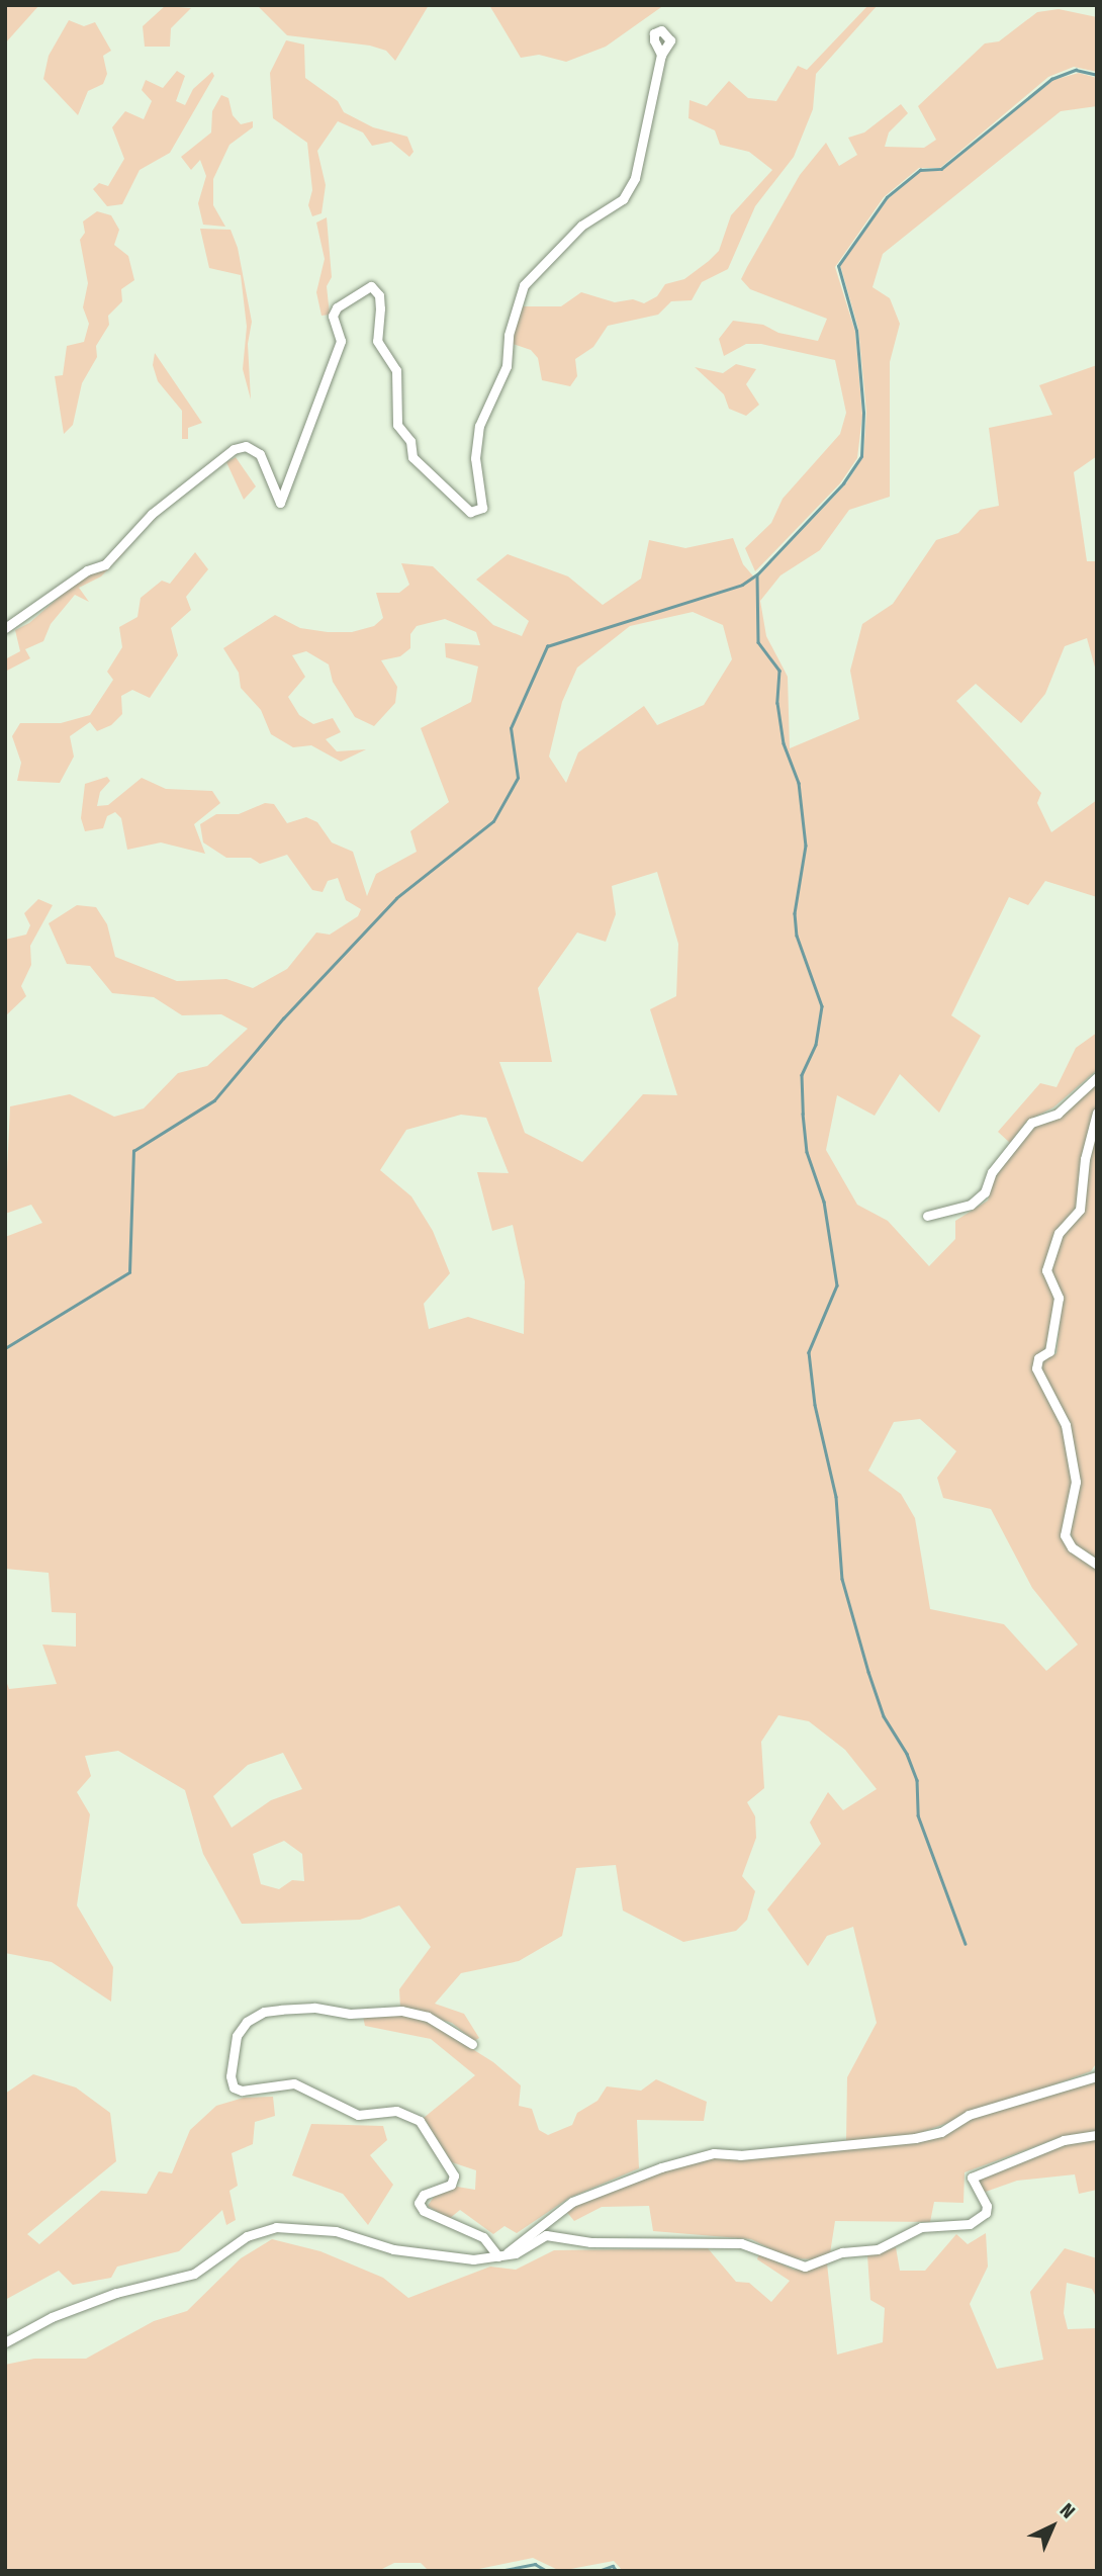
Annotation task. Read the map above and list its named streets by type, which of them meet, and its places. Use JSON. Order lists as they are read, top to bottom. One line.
{"north":"top right"}
